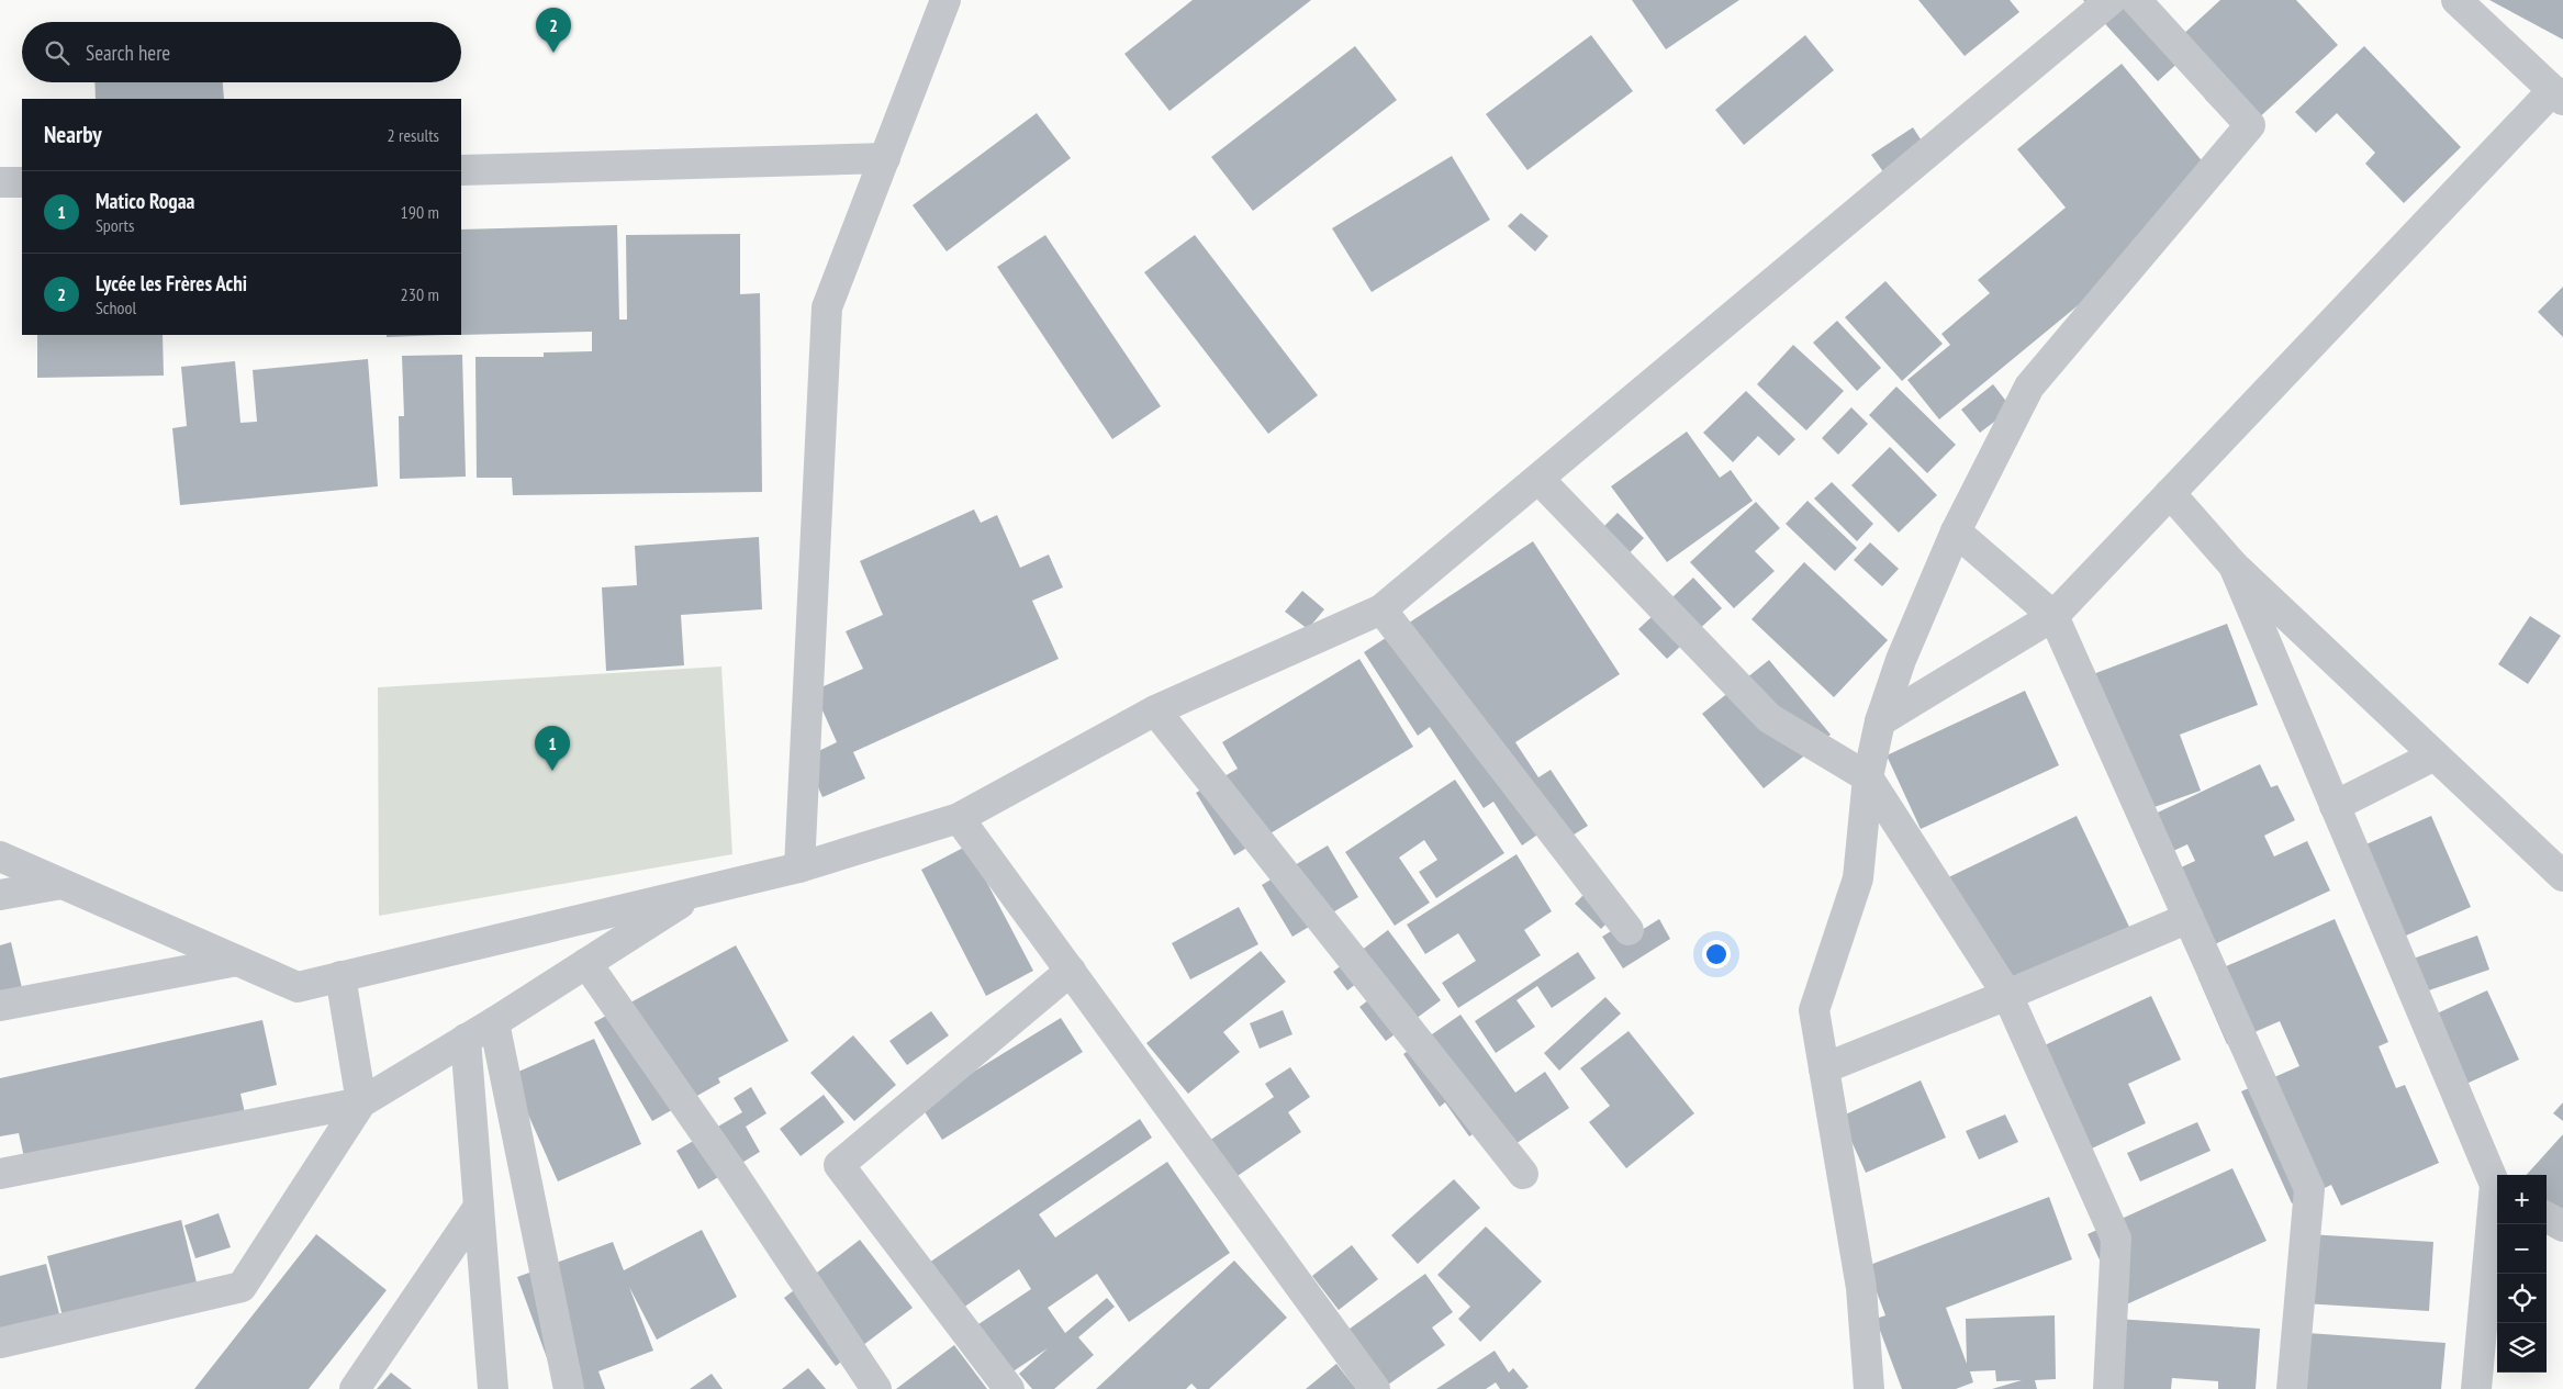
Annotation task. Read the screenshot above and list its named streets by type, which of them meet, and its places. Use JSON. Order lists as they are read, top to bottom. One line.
{"page":{"pins":["2","1"],"search":"Search here","heading":["Nearby","2 results"],"list":[{"mark":"1","name":"Matico Rogaa","note":"Sports","value":"190 m"},{"mark":"2","name":"Lycée les Frères Achi","note":"School","value":"230 m"}],"map_buttons":["+","−"]}}
